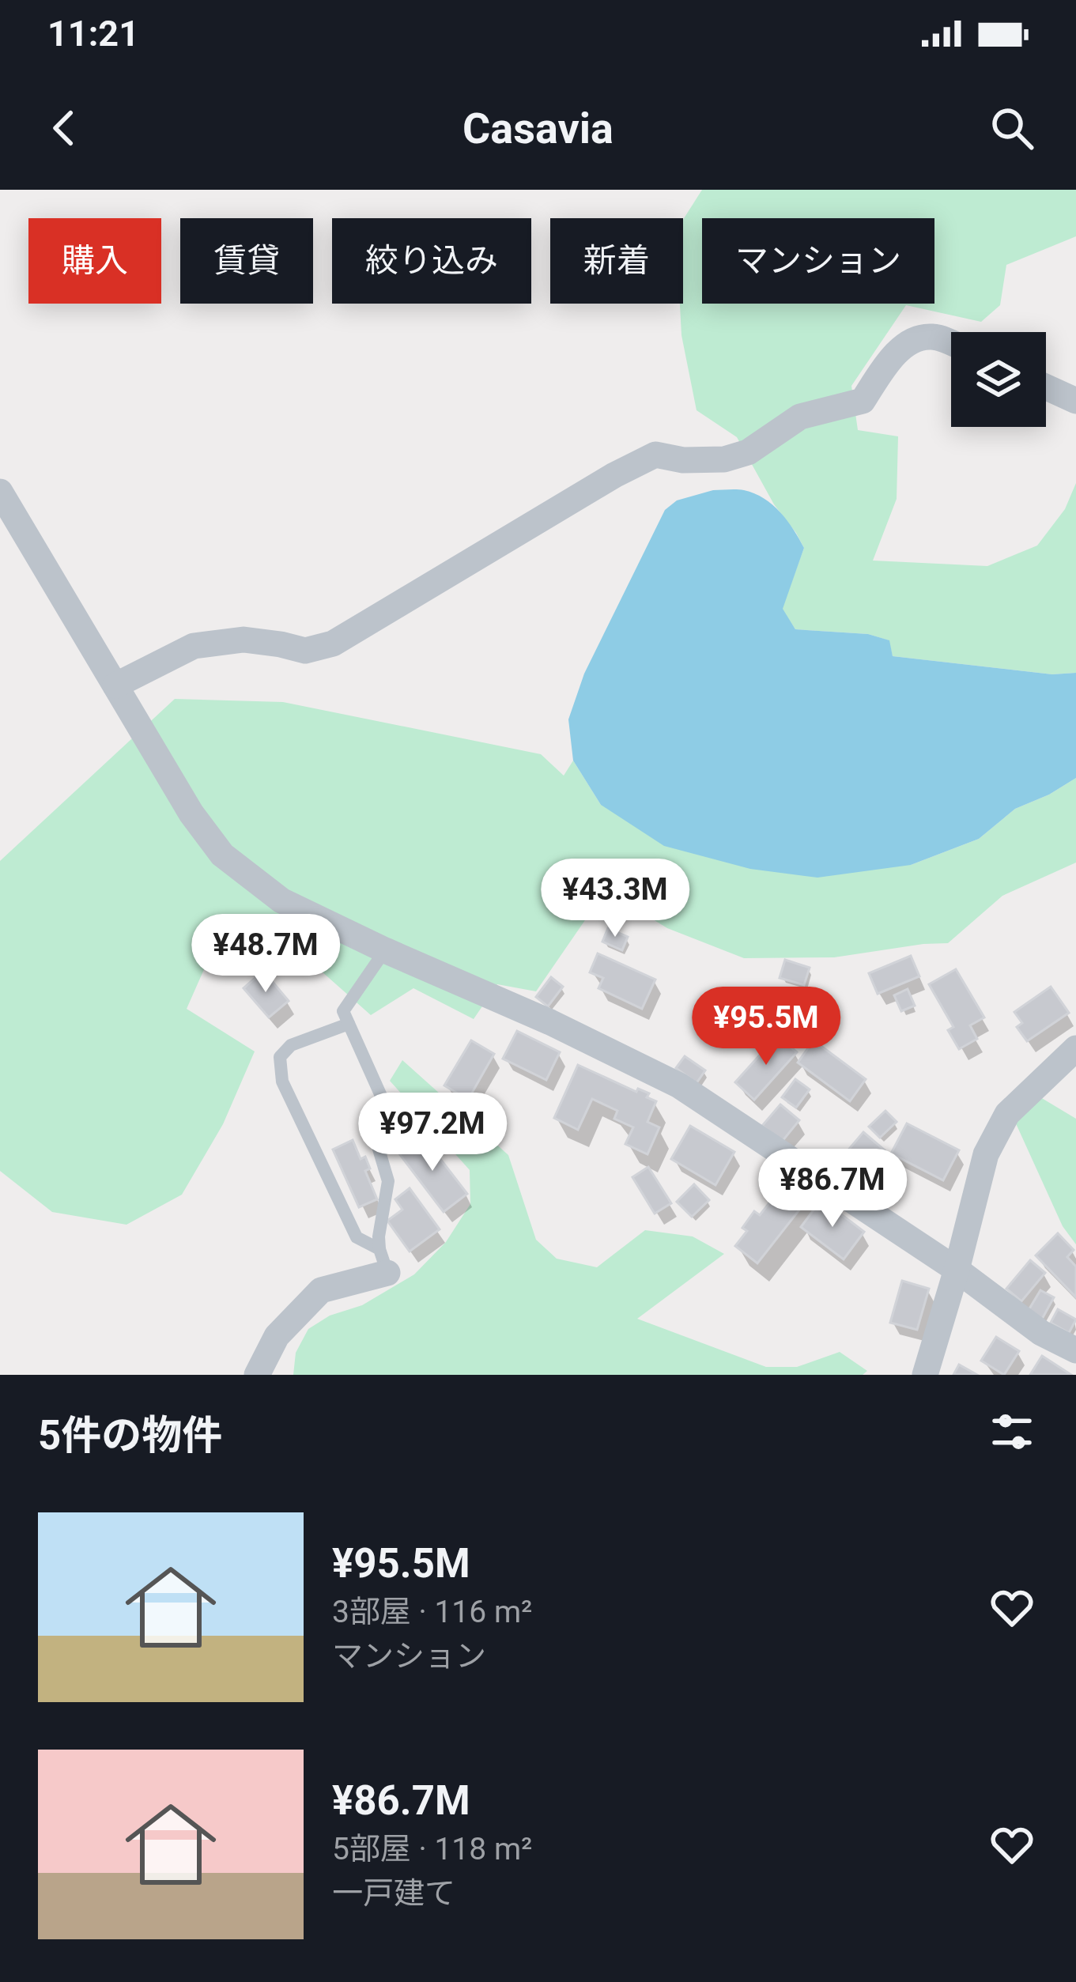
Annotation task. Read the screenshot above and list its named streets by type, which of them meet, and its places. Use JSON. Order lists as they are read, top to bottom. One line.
{"page":{"status":"11:21","header":"Casavia","chip":["購入","賃貸","絞り込み","新着","マンション"],"price":["¥43.3M","¥48.7M","¥95.5M","¥97.2M","¥86.7M"],"heading":"5件の物件","list":[{"name":"¥95.5M","note":"3部屋 · 116 m² · マンション"},{"name":"¥86.7M","note":"5部屋 · 118 m² · 一戸建て"}]}}
